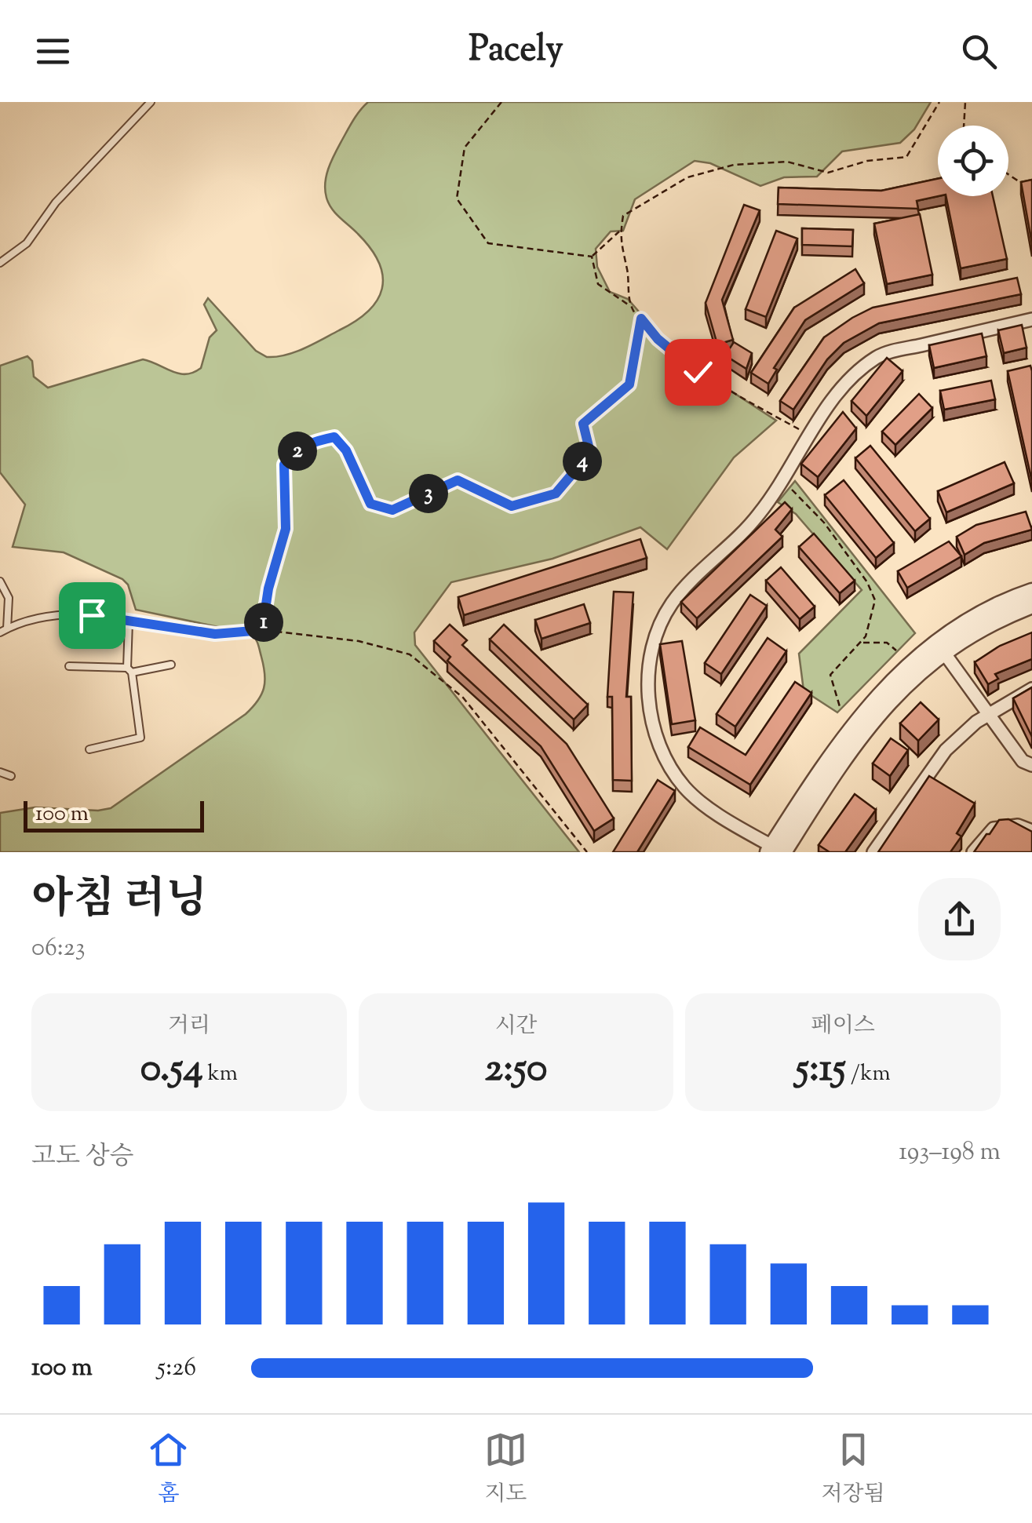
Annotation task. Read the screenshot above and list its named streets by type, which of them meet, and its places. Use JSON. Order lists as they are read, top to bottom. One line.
{"scale_bar":"100 m","page":{"header":"Pacely","pins":["2","4","3","1"],"scale":"100 m","heading":["아침 러닝","06:23"],"stats":[["거리","0.54 km"],["시간","2:50"],["페이스","5:15 /km"]],"chart":["고도 상승","193–198 m"],"list":[{"name":"100 m","note":"5:26"}],"tabs":["홈","지도","저장됨"]}}
